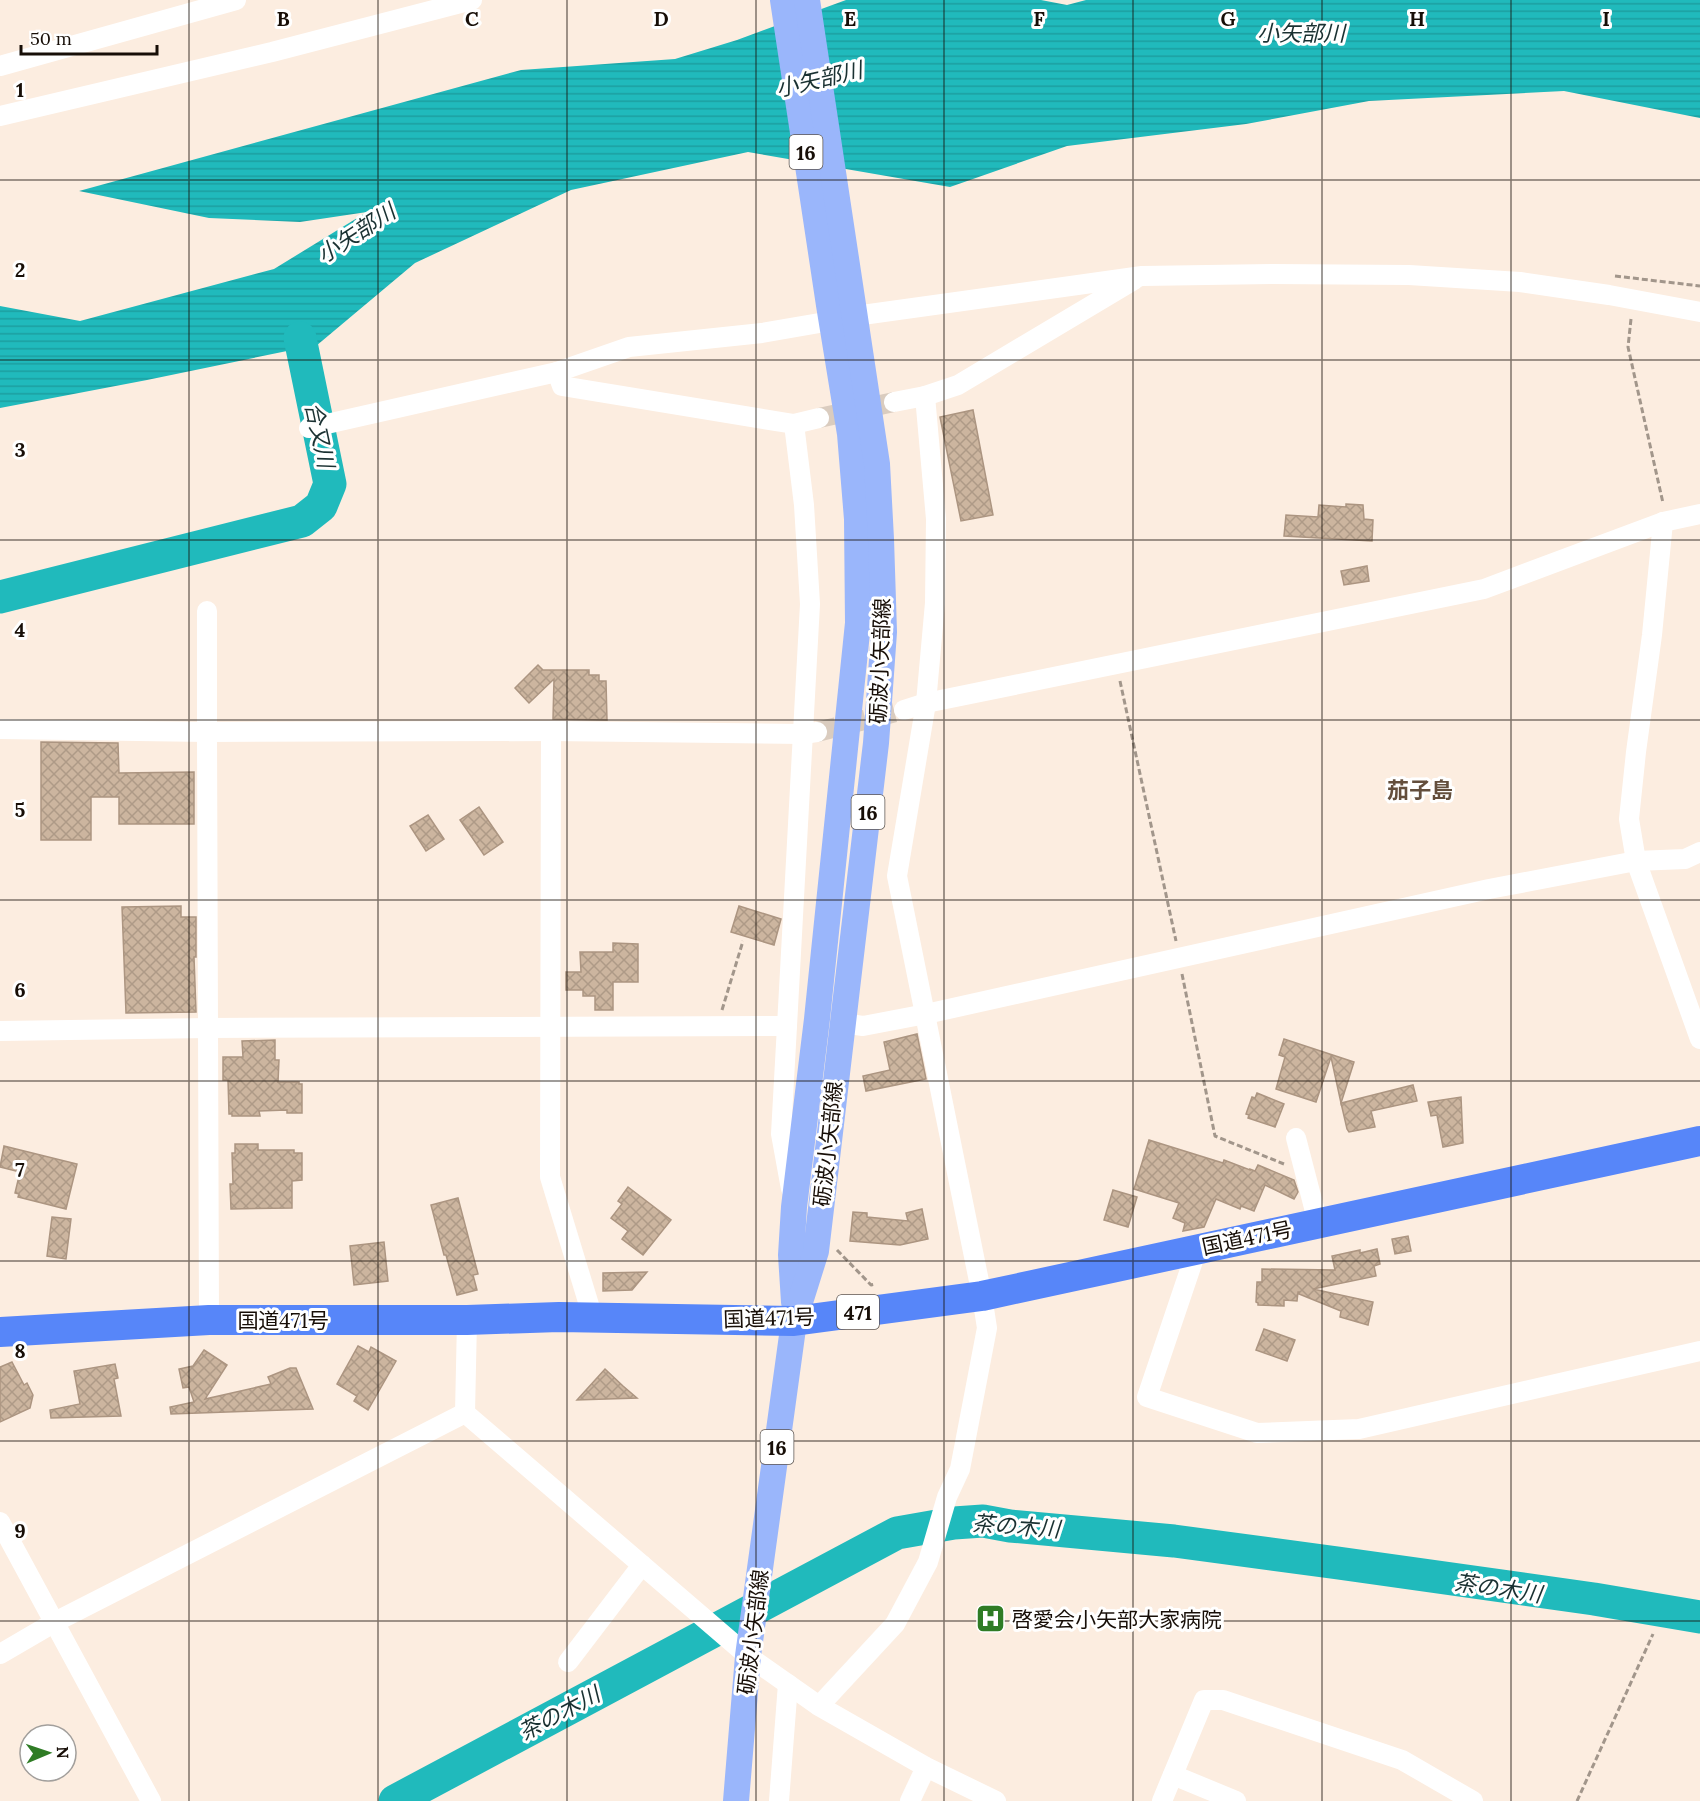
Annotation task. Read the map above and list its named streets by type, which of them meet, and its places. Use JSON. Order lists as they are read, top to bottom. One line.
{"streets":{"highway":["国道471号","471"],"main road":["16","砺波小矢部線"]},"crossings":[["砺波小矢部線","国道471号"]],"districts":["茄子島"],"water":["小矢部川","合又川","茶の木川"],"places":{"hospital":["啓愛会小矢部大家病院"]},"scale_bar":"50 m","north":"right","grid":{"columns":["B","C","D","E","F","G","H","I"],"rows":["1","2","3","4","5","6","7","8","9"]}}
